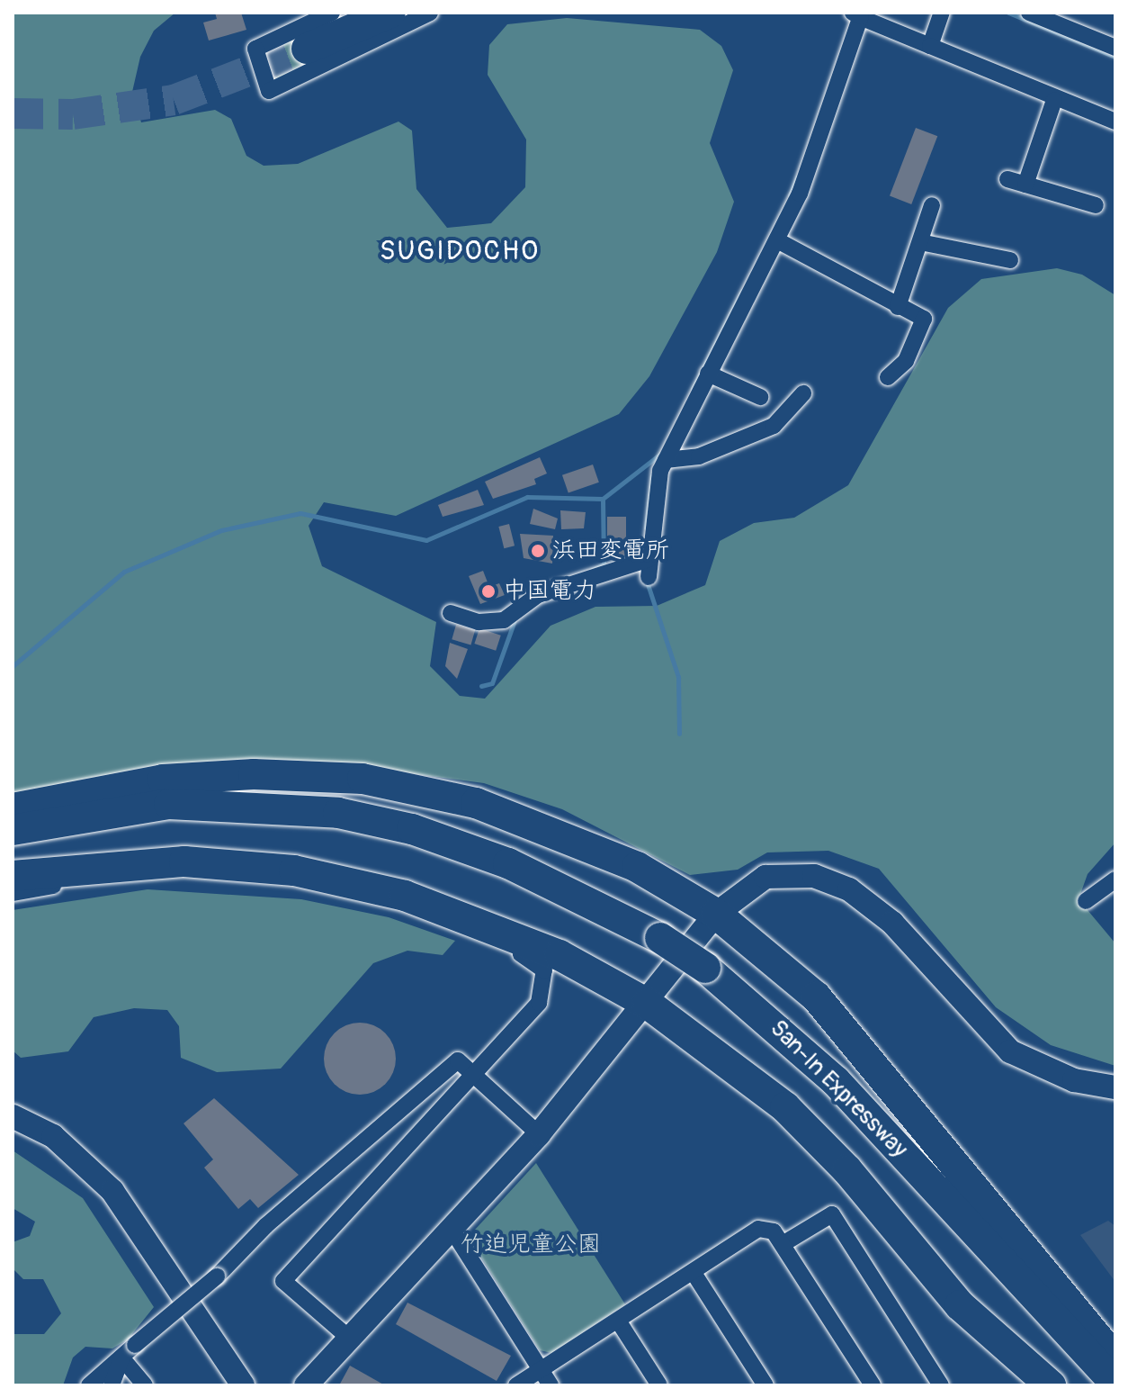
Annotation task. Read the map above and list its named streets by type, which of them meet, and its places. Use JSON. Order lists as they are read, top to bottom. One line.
{"streets":{"highway":["San-In Expressway"]},"districts":["SUGIDOCHO"],"parks":["竹迫児童公園"],"places":["浜田変電所","中国電力"]}
